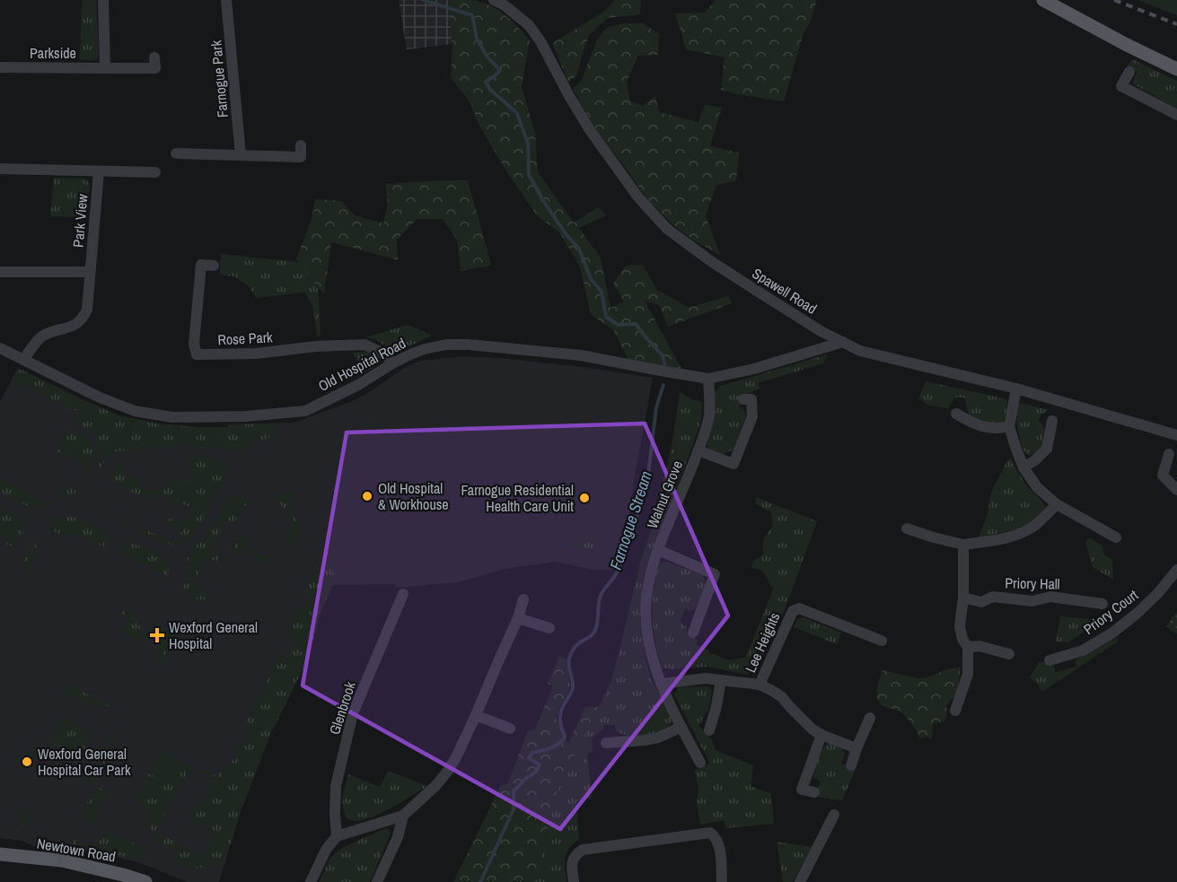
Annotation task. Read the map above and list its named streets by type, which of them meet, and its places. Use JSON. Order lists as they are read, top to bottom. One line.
{"streets":{"main road":["Newtown Road"],"street":["Parkside","Farnogue Park","Park View","Spawell Road","Rose Park","Old Hospital Road","Walnut Grove","Priory Hall","Priory Court","Lee Heights","Glenbrook"]},"crossings":[["Park View","Old Hospital Road"],["Spawell Road","Old Hospital Road"],["Rose Park","Old Hospital Road"],["Old Hospital Road","Walnut Grove"]],"water":["Farnogue Stream"],"places":{"other":["Old Hospital & Workhouse","Farnogue Residential Health Care Unit","Wexford General Hospital Car Park"],"health":["Wexford General Hospital"]}}
